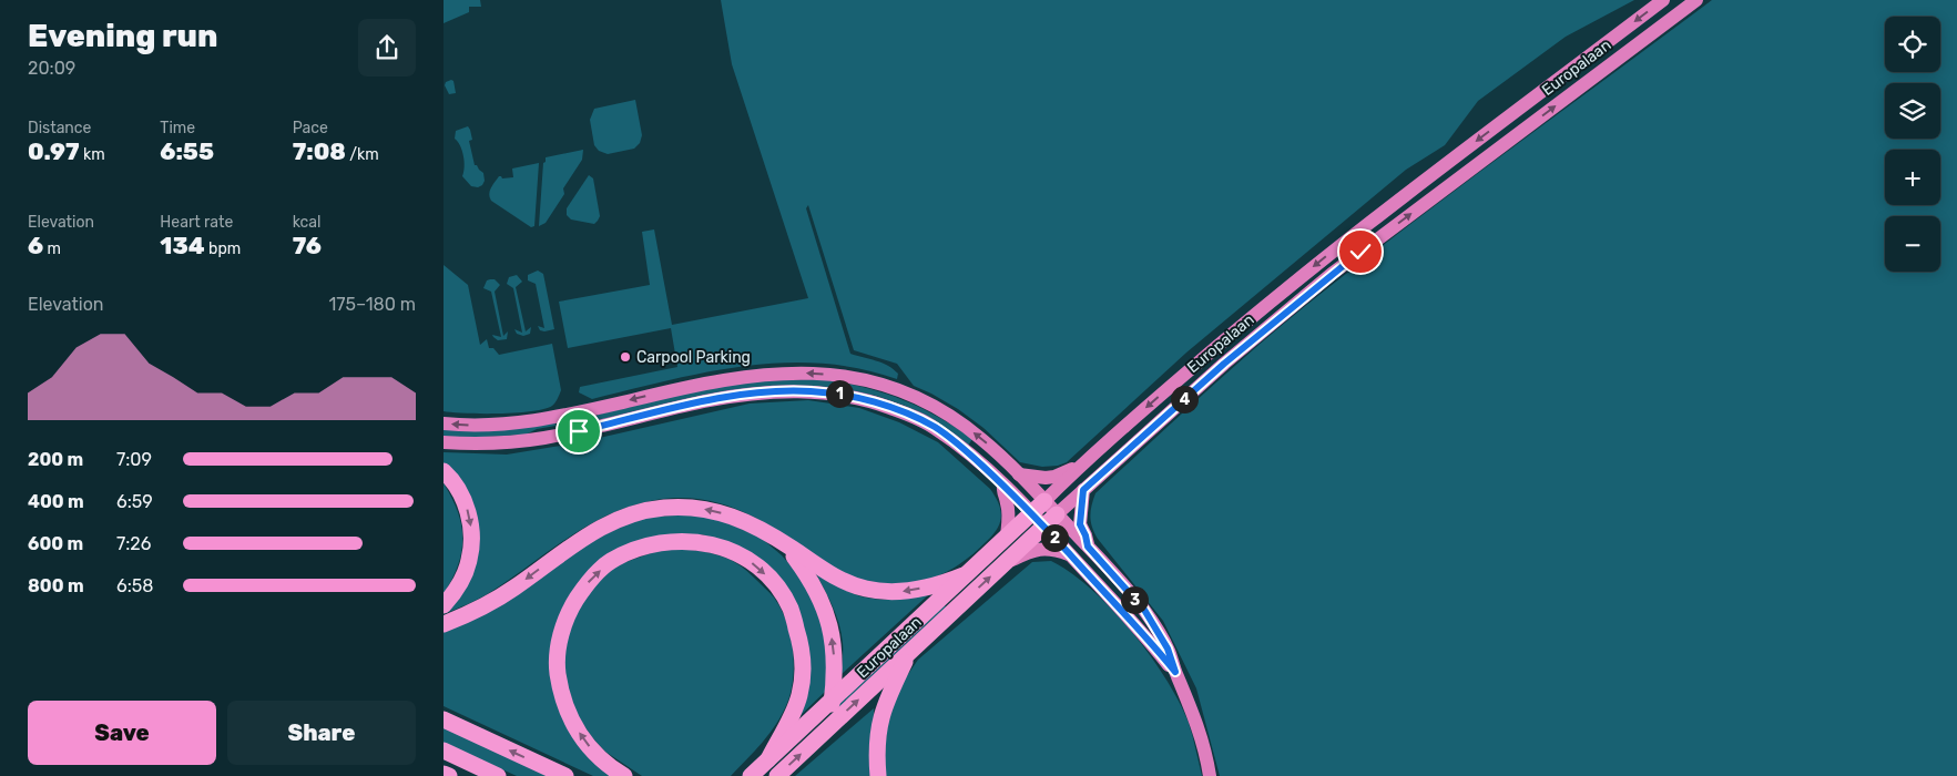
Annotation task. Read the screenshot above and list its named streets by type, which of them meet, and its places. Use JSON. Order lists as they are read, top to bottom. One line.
{"streets":{"highway":["Europalaan"]},"places":["Carpool Parking"],"page":{"heading":["Evening run","20:09"],"map_buttons":["+","−"],"stats":[["Distance","0.97 km"],["Time","6:55"],["Pace","7:08 /km"],["Elevation","6 m"],["Heart rate","134 bpm"],["kcal","76"]],"chart":["Elevation","175–180 m"],"pins":["1","4","2","3"],"list":[{"name":"200 m","note":"7:09"},{"name":"400 m","note":"6:59"},{"name":"600 m","note":"7:26"},{"name":"800 m","note":"6:58"}],"buttons":["Save","Share"]}}
